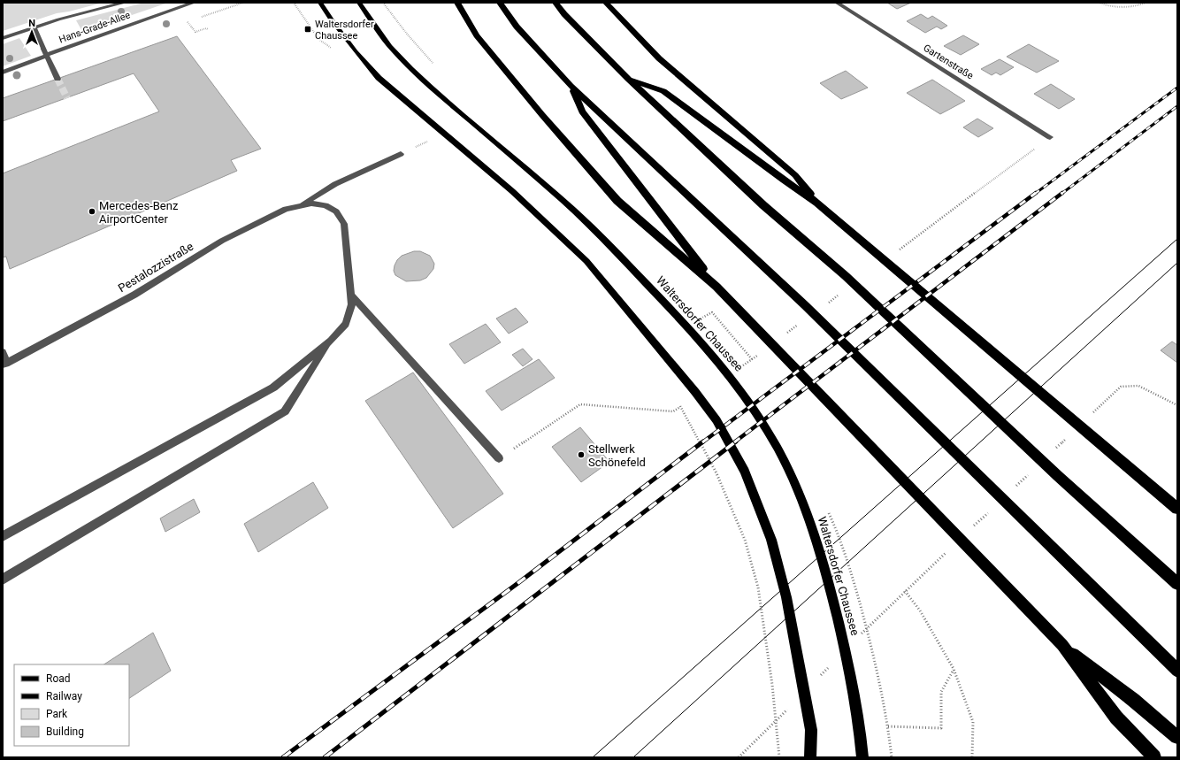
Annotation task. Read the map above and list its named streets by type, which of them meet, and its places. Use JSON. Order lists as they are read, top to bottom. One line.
{"streets":{"main road":["Waltersdorfer Chaussee"],"street":["Hans-Grade-Allee","Gartenstraße","Pestalozzistraße"]},"places":{"transit":["Waltersdorfer Chaussee"],"other":["Mercedes-Benz AirportCenter","Stellwerk Schönefeld"]},"legend":["Road","Railway","Park","Building"],"north":"top"}
